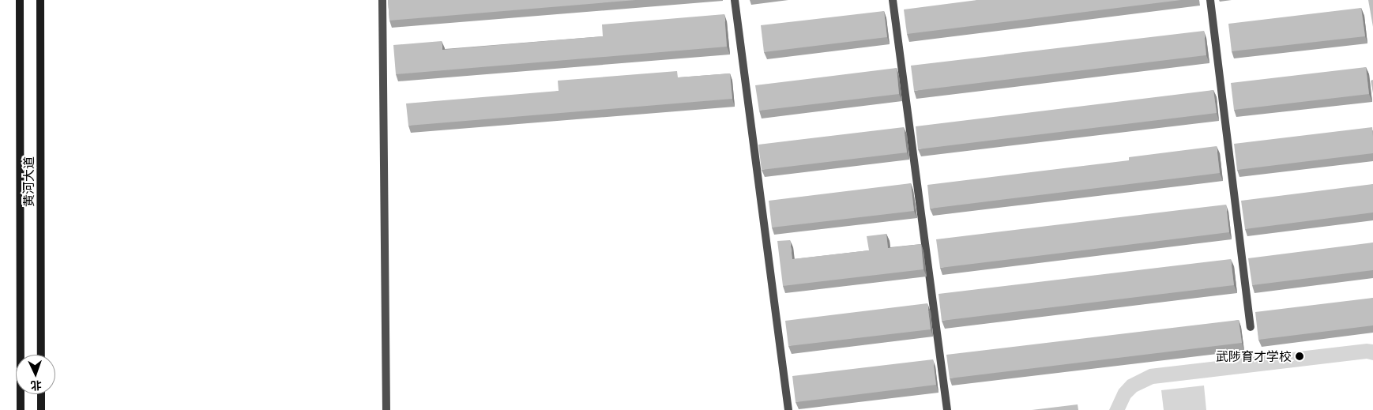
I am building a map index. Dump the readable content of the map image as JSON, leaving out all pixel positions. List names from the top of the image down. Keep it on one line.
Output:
{"streets":{"main road":["黄河大道"]},"places":["武陟育才学校"],"north":"bottom"}
